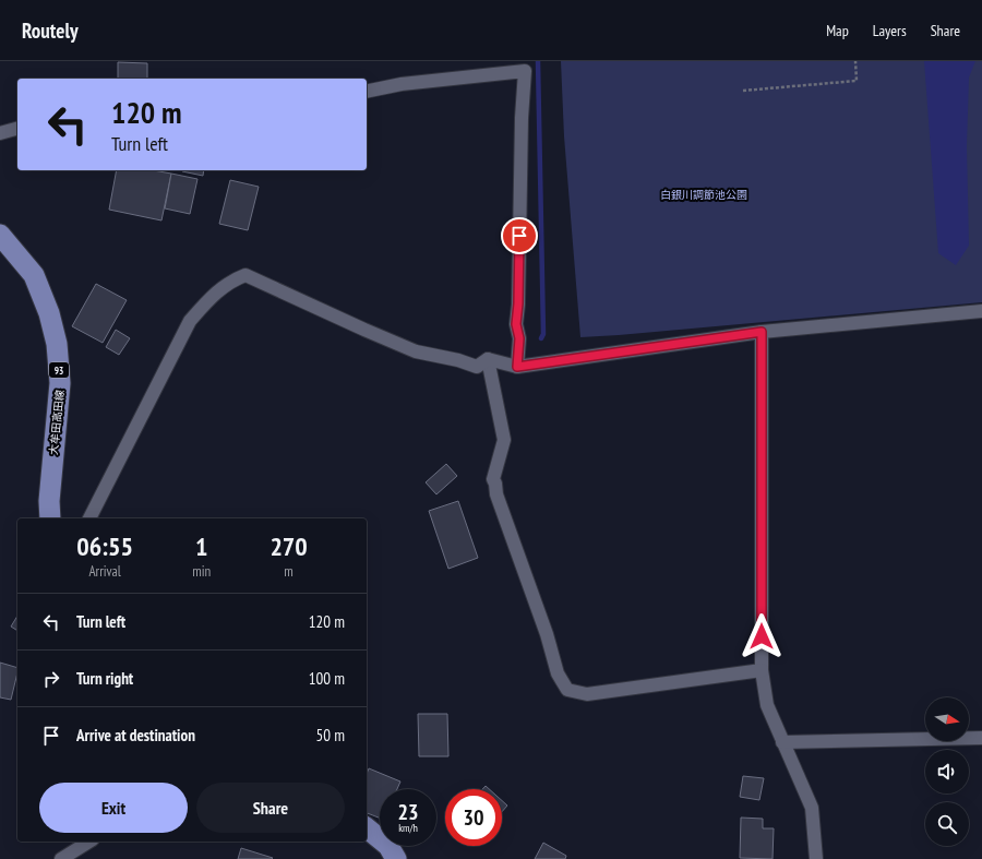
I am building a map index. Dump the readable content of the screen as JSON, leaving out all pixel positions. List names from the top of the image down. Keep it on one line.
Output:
{"streets":{"main road":["93","大牟田高田線"]},"parks":["白銀川調節池公園"],"north":"right","page":{"header":"Routely","nav":["Map","Layers","Share"],"turn":["120 m","Turn left"],"eta":["06:55","Arrival","1","min","270","m"],"list":[{"name":"Turn left","value":"120 m"},{"name":"Turn right","value":"100 m"},{"name":"Arrive at destination","value":"50 m"}],"buttons":["Exit","Share"],"speed":"23 km/h","limit":"30"}}
